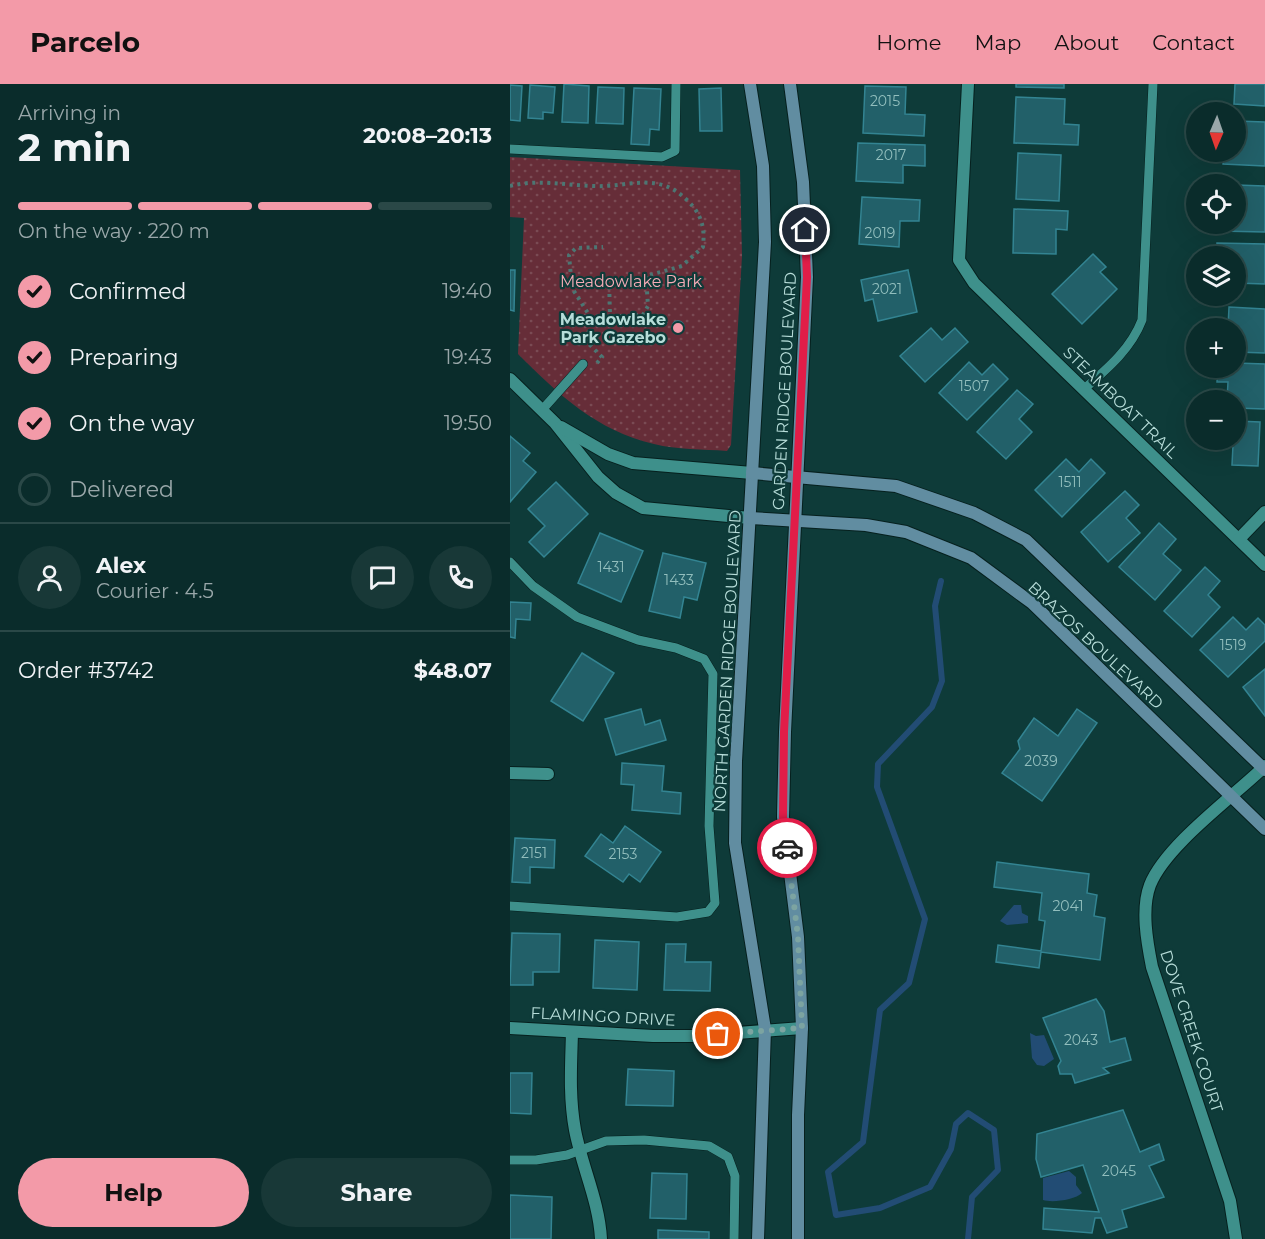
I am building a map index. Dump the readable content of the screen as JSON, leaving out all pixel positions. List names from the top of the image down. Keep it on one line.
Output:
{"streets":{"main road":["GARDEN RIDGE BOULEVARD","BRAZOS BOULEVARD","NORTH GARDEN RIDGE BOULEVARD"],"street":["STEAMBOAT TRAIL","FLAMINGO DRIVE","DOVE CREEK COURT"]},"crossings":[["GARDEN RIDGE BOULEVARD","BRAZOS BOULEVARD"],["BRAZOS BOULEVARD","NORTH GARDEN RIDGE BOULEVARD"],["BRAZOS BOULEVARD","DOVE CREEK COURT"],["NORTH GARDEN RIDGE BOULEVARD","FLAMINGO DRIVE"]],"parks":["Meadowlake Park"],"places":["Meadowlake Park Gazebo"],"house_numbers":["2015","2017","2019","2021","1507","1511","1431","1433","1519","2039","2151","2153","2041","2043","2045"],"north":"bottom","page":{"header":"Parcelo","nav":["Home","Map","About","Contact"],"heading":["2 min","Arriving in","20:08–20:13"],"panel":["Alex","Courier · 4.5","Order #3742","$48.07"],"map_buttons":["+","−"],"bar":"On the way · 220 m","list":[["Confirmed","19:40"],["Preparing","19:43"],["On the way","19:50"],"Delivered"],"buttons":["Help","Share"]}}
